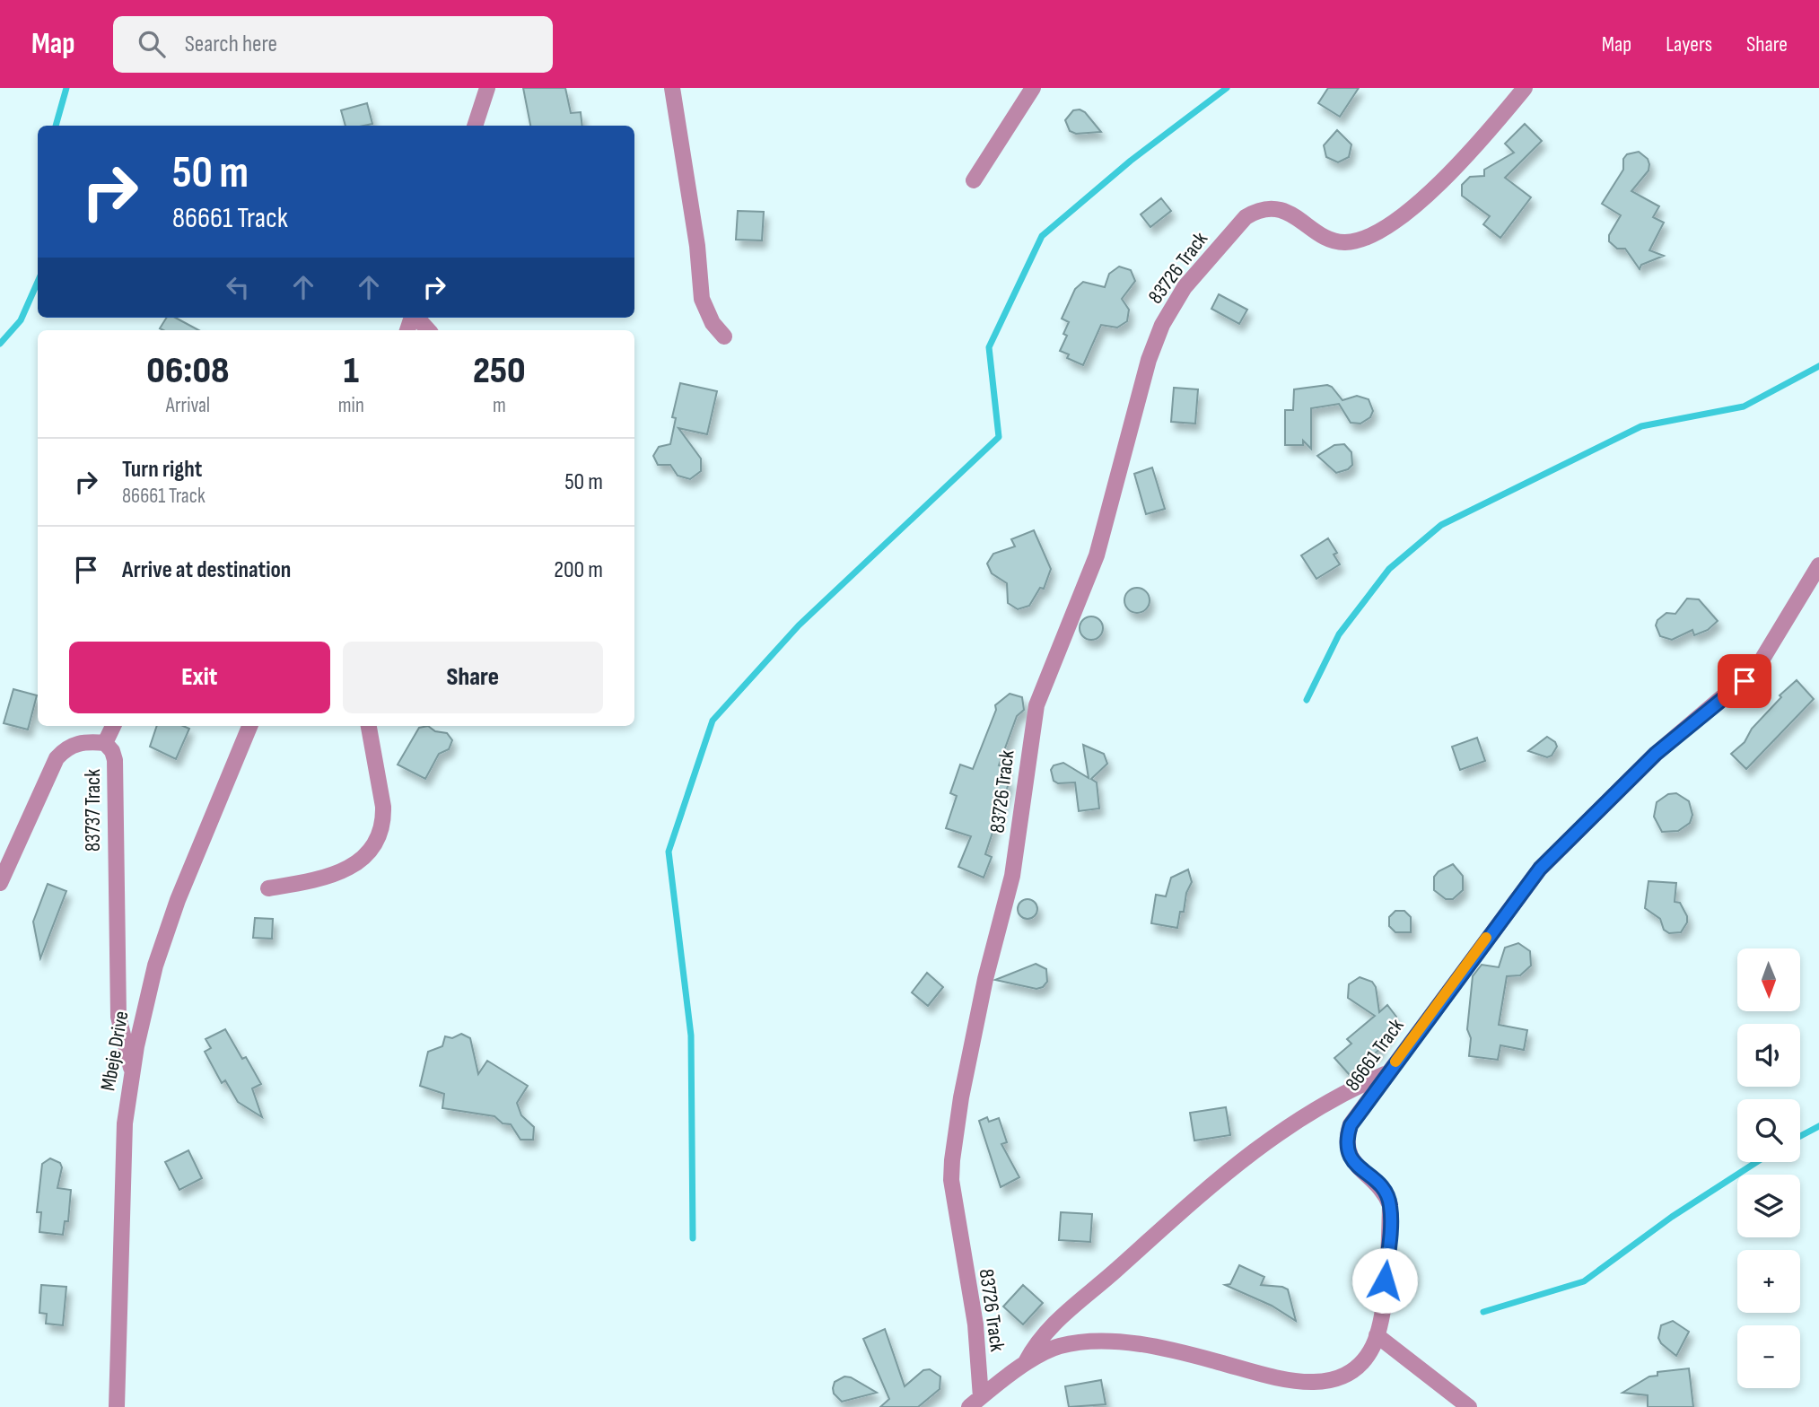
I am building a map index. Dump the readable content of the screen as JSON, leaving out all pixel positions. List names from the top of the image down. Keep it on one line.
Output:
{"streets":{"street":["83726 Track","83737 Track","Mbeje Drive","86661 Track"]},"crossings":[["83726 Track","86661 Track"],["83737 Track","Mbeje Drive"]],"north":"bottom","page":{"header":"Map","search":"Search here","nav":["Map","Layers","Share"],"turn":["50 m","86661 Track"],"eta":["06:08","Arrival","1","min","250","m"],"list":[{"name":"Turn right","note":"86661 Track","value":"50 m"},{"name":"Arrive at destination","value":"200 m"}],"buttons":["Exit","Share"],"map_buttons":["+","−"]}}
